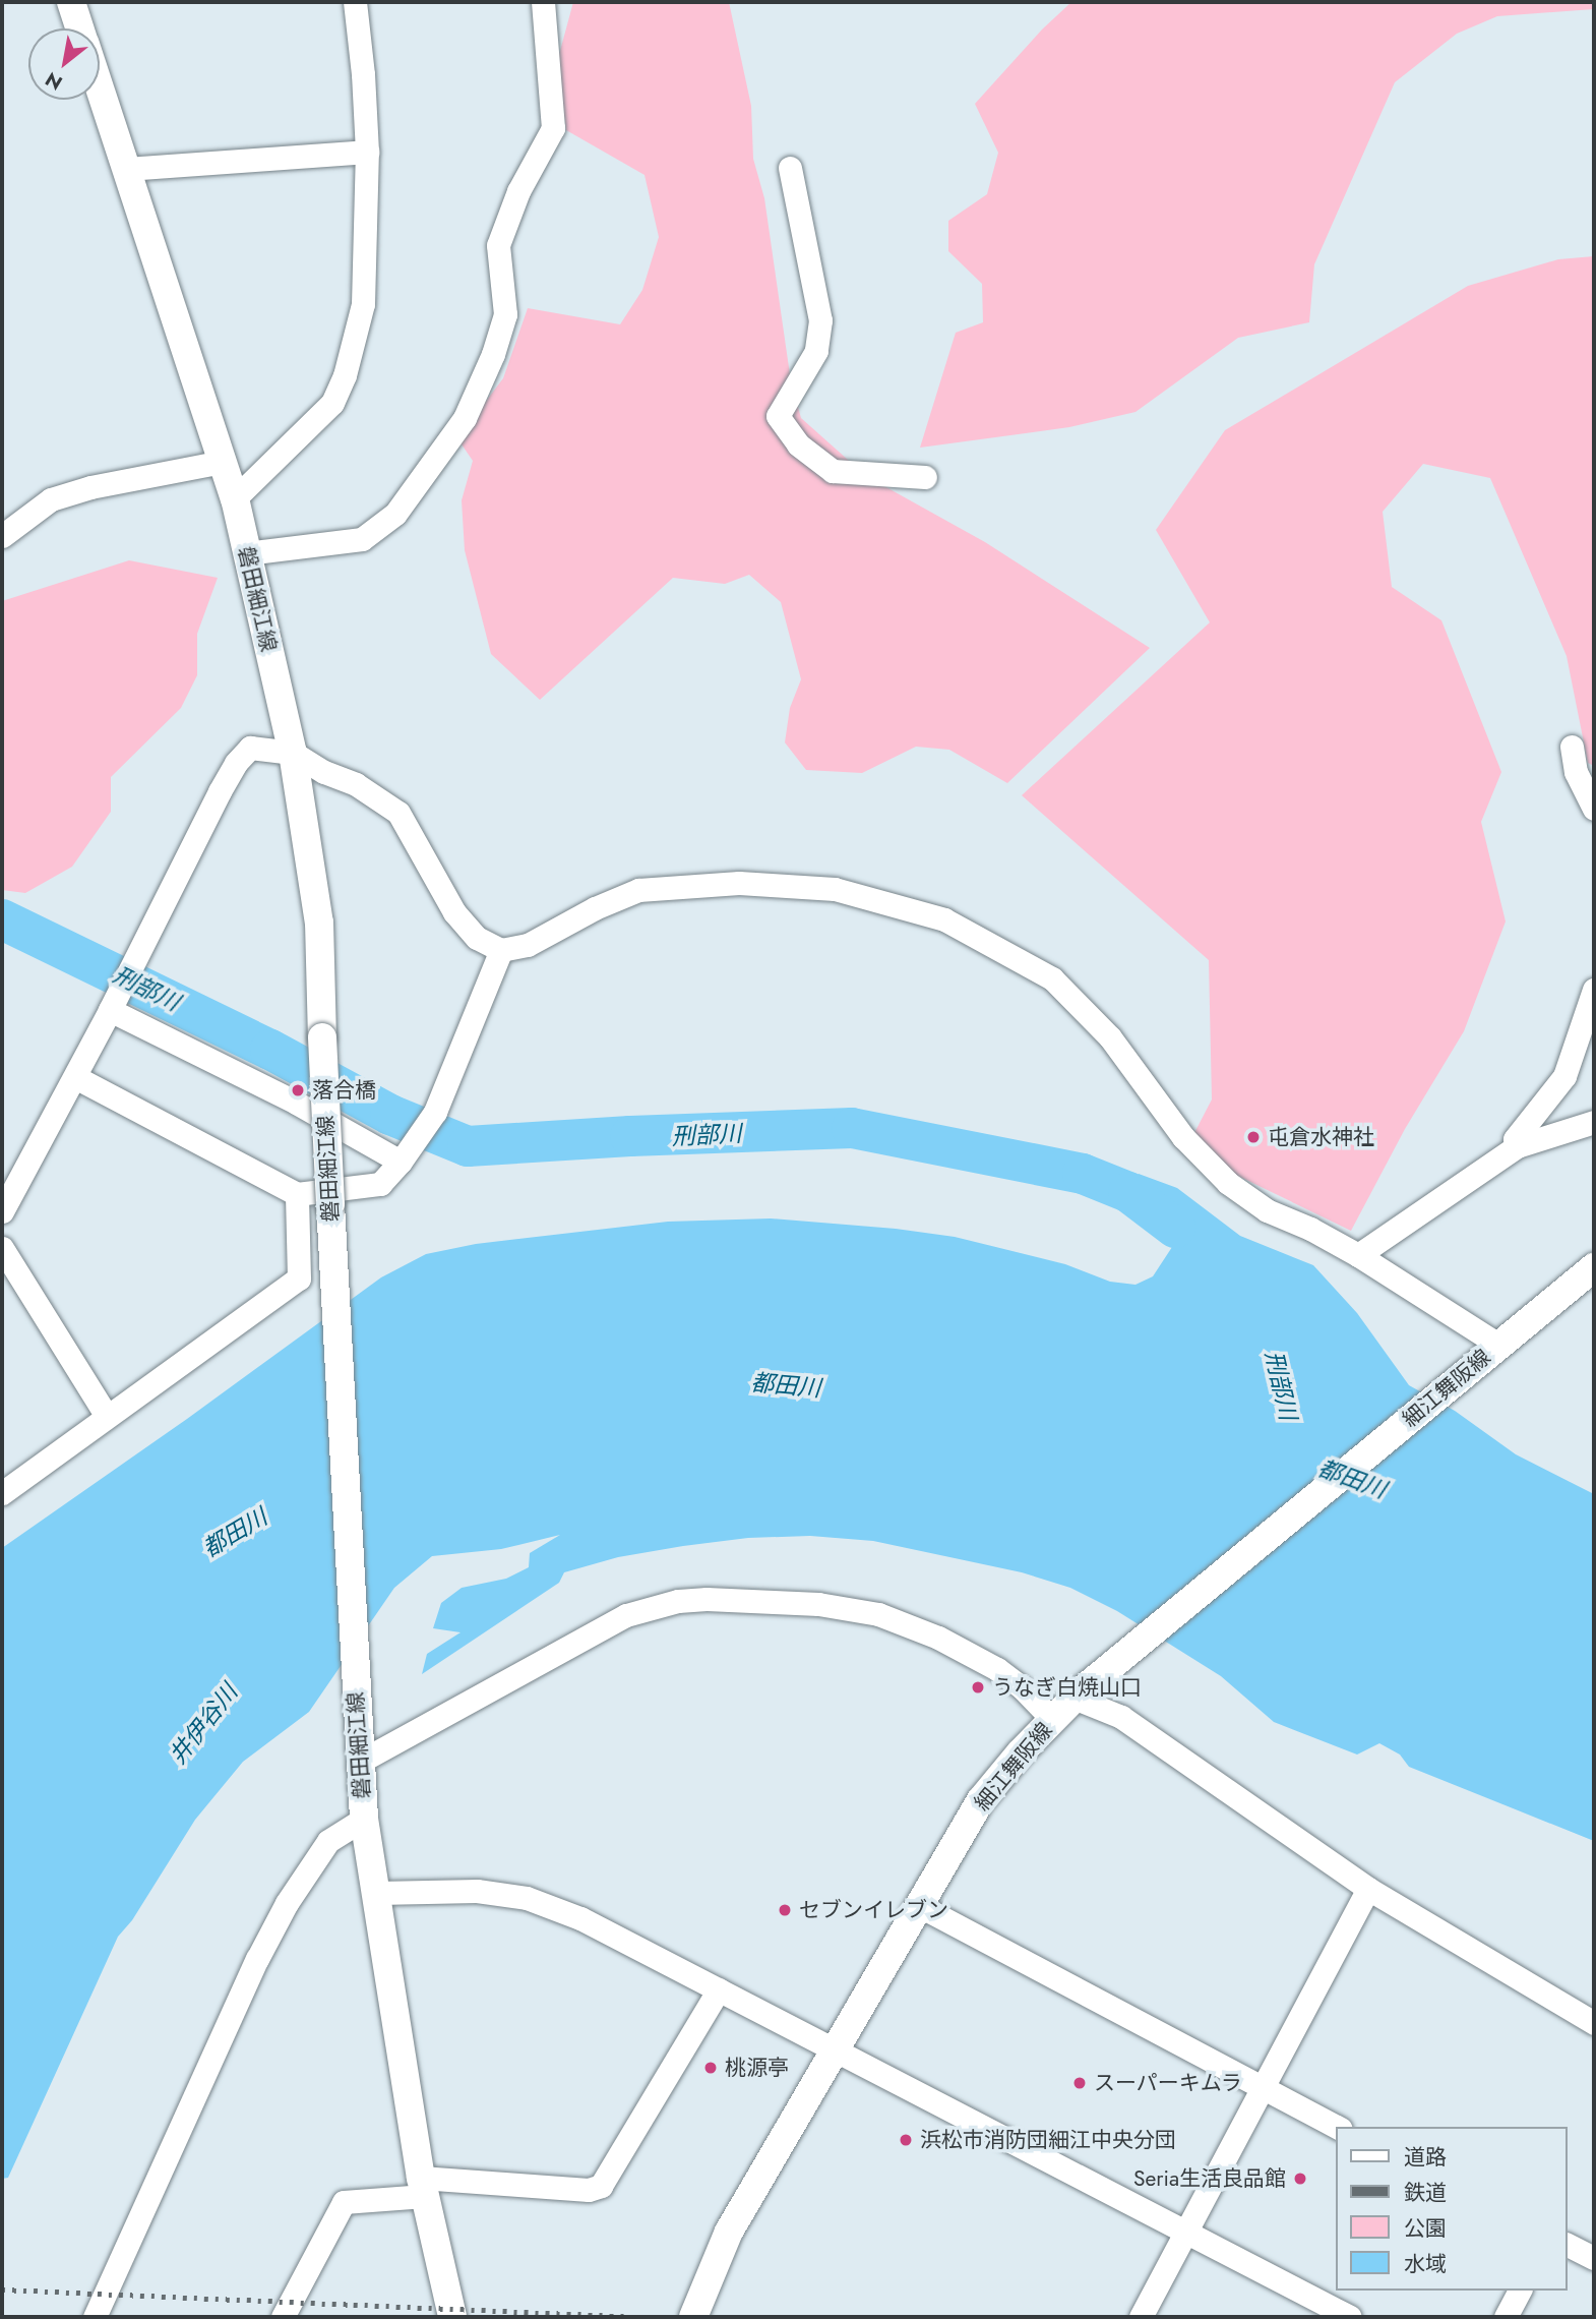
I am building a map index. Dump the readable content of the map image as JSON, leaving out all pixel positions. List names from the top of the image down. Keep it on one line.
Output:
{"streets":{"main road":["磐田細江線","細江舞阪線"]},"water":["刑部川","都田川","井伊谷川"],"places":["落合橋","屯倉水神社","うなぎ白焼山口","セブンイレブン","桃源亭","スーパーキムラ","浜松市消防団細江中央分団","Seria生活良品館"],"legend":["道路","鉄道","公園","水域"],"north":"bottom left"}
